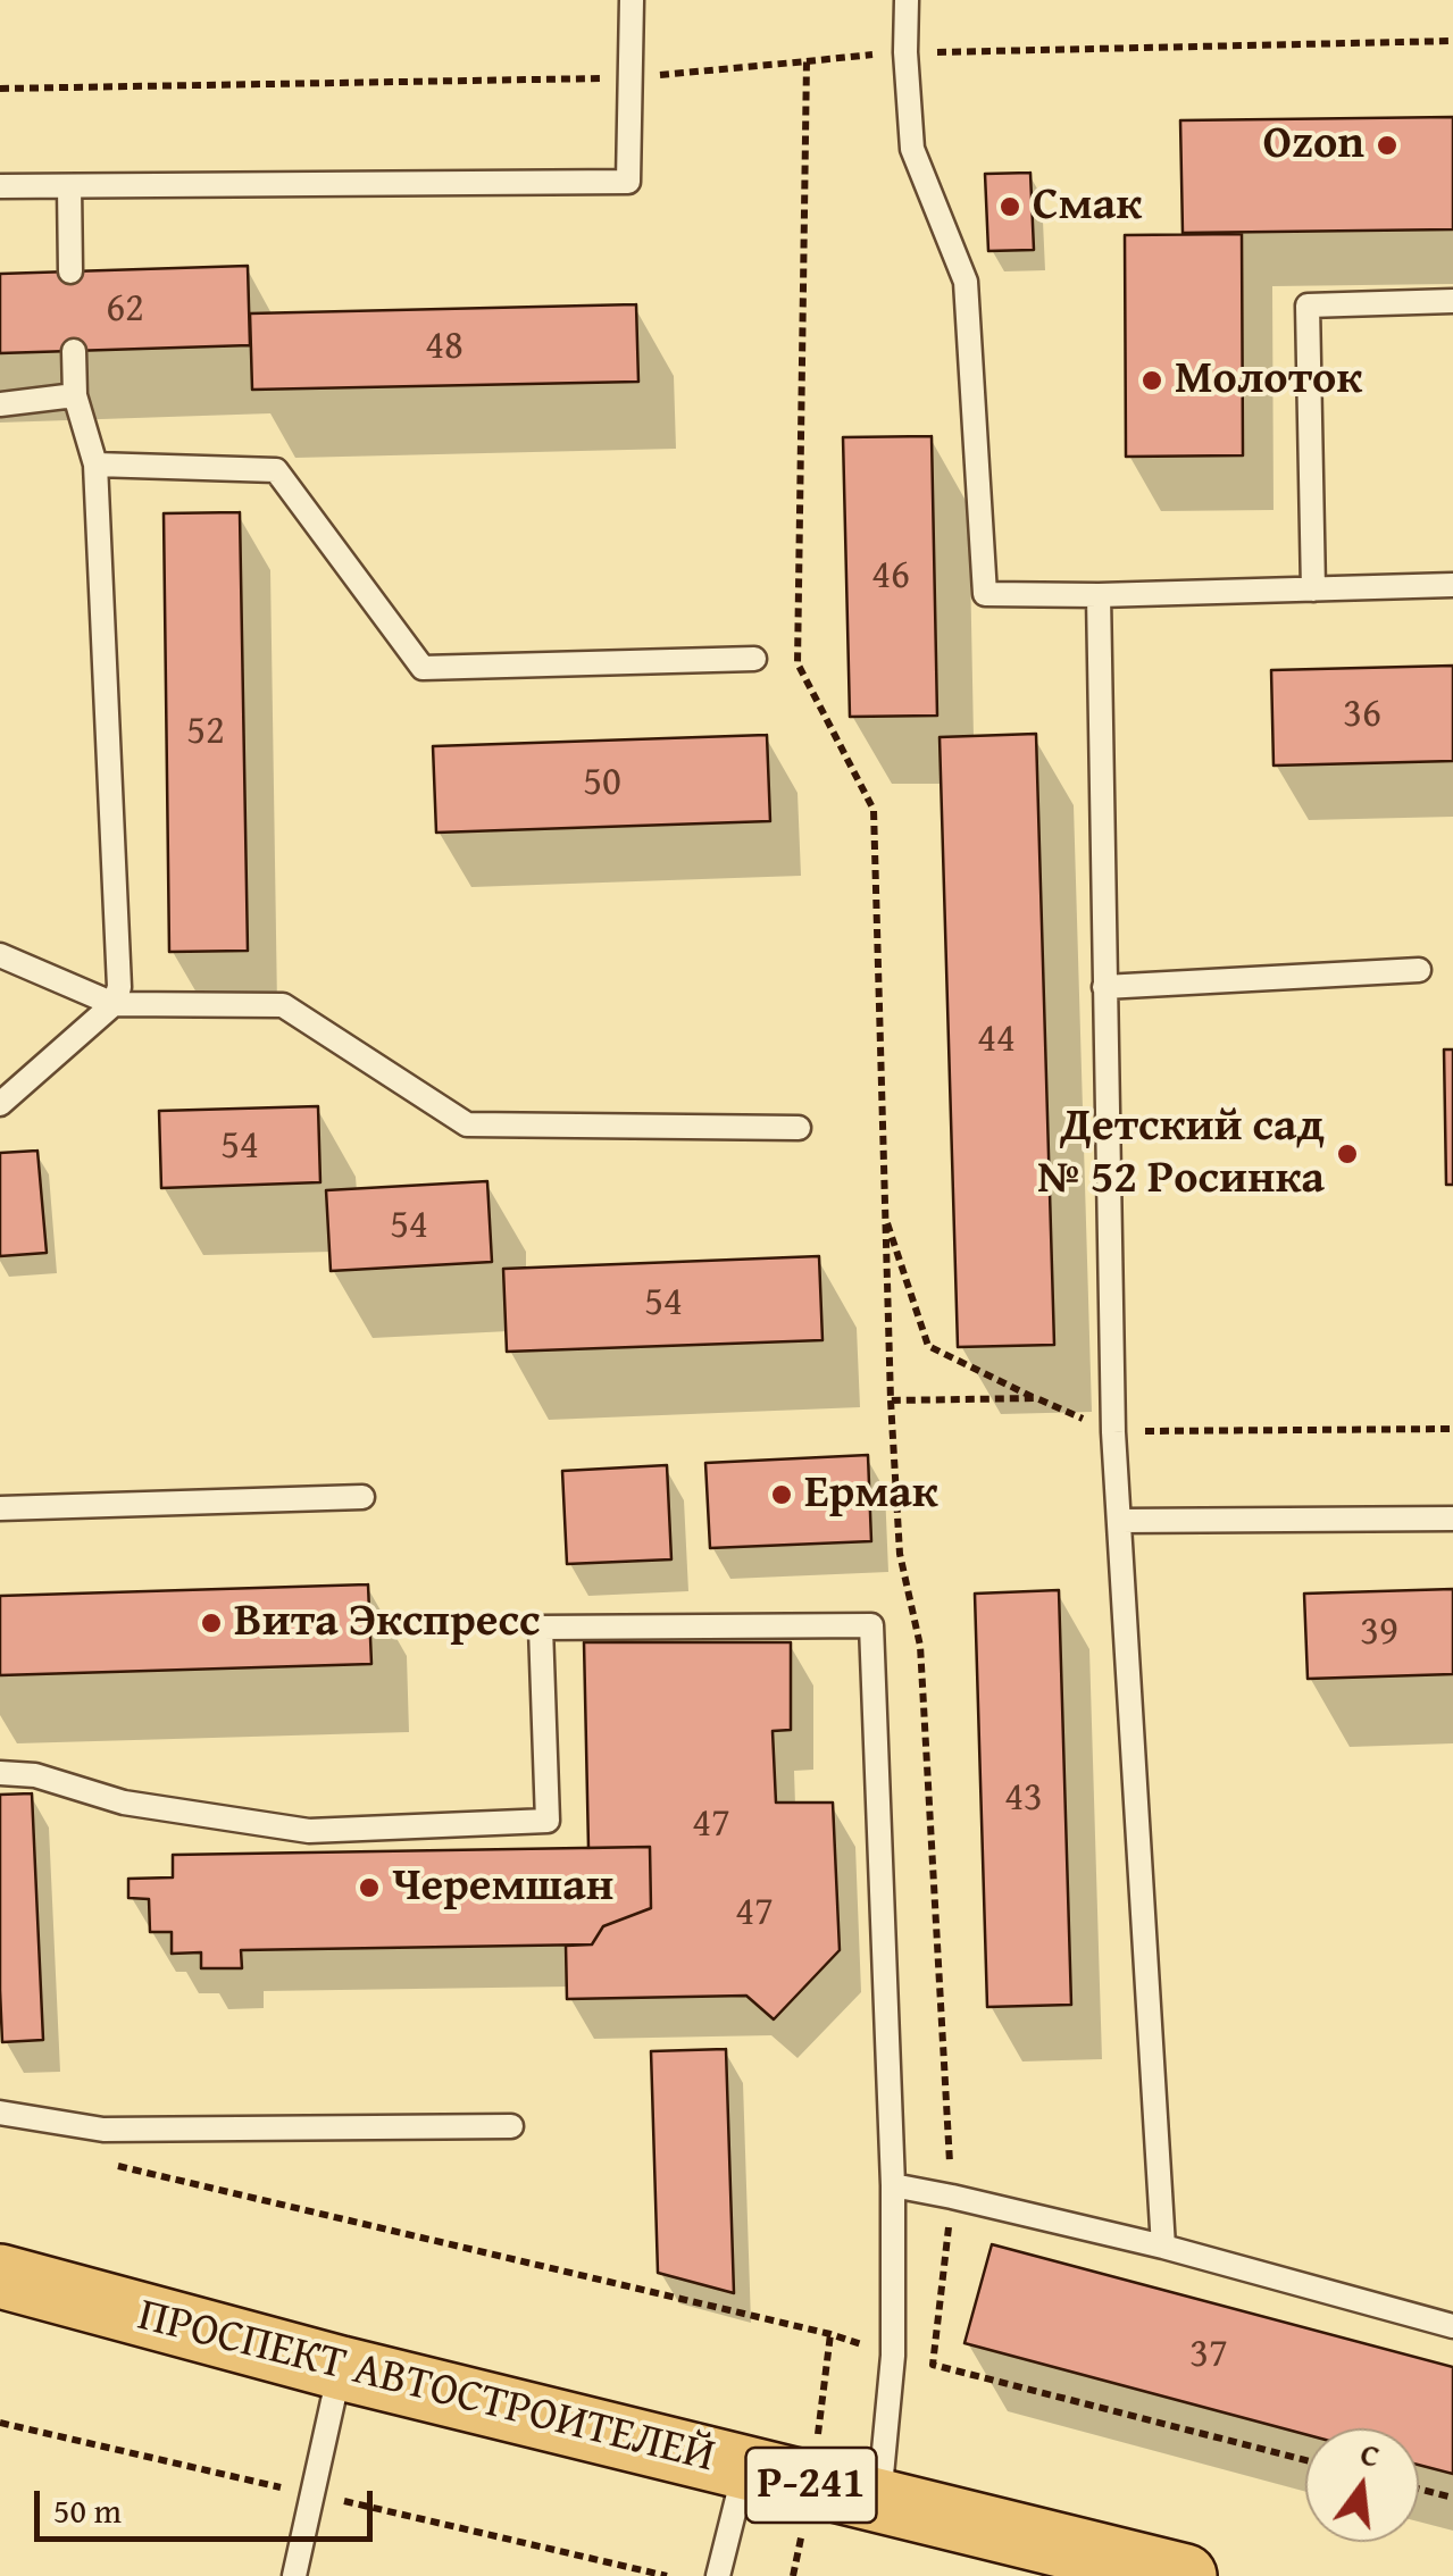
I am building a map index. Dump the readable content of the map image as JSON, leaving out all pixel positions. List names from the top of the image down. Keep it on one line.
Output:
{"streets":{"highway":["ПРОСПЕКТ АВТОСТРОИТЕЛЕЙ","Р-241"]},"places":["Ozon","Смак","Молоток","Детский сад № 52 Росинка","Ермак","Вита Экспресс","Черемшан"],"house_numbers":["62","48","46","36","52","50","44","54","54","54","39","43","47","47","37"],"scale_bar":"50 m","north":"top"}
